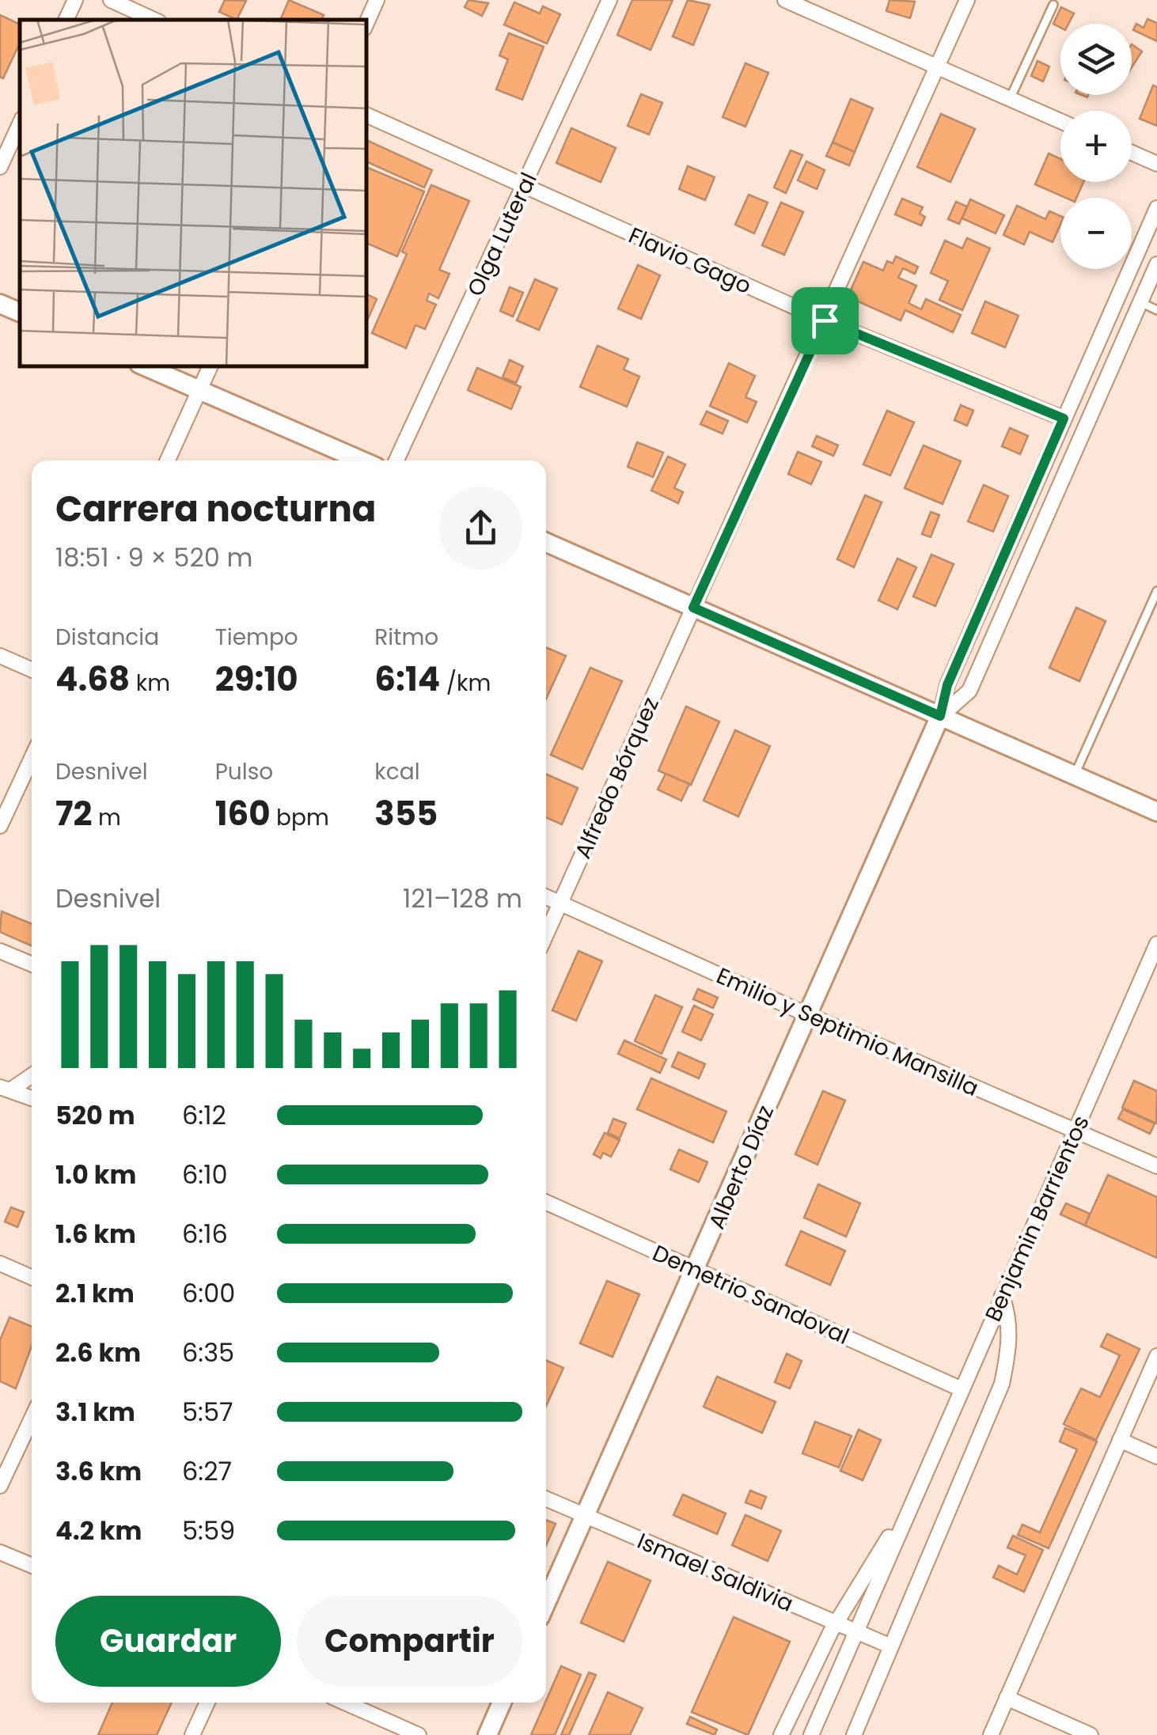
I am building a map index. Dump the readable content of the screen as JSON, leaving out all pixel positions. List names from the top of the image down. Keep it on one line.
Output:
{"streets":{"street":["Olga Luteral","Flavio Gago","Alfredo Bórquez","Emilio y Septimio Mansilla","Alberto Díaz","Benjamin Barrientos","Demetrio Sandoval","Ismael Saldivia"]},"crossings":[["Olga Luteral","Flavio Gago"],["Flavio Gago","Alfredo Bórquez"],["Alfredo Bórquez","Emilio y Septimio Mansilla"],["Emilio y Septimio Mansilla","Alberto Díaz"],["Emilio y Septimio Mansilla","Benjamin Barrientos"],["Alberto Díaz","Demetrio Sandoval"],["Alberto Díaz","Ismael Saldivia"],["Benjamin Barrientos","Demetrio Sandoval"],["Benjamin Barrientos","Ismael Saldivia"]],"page":{"map_buttons":["+","−"],"heading":["Carrera nocturna","18:51 · 9 × 520 m"],"stats":[["Distancia","4.68 km"],["Tiempo","29:10"],["Ritmo","6:14 /km"],["Desnivel","72 m"],["Pulso","160 bpm"],["kcal","355"]],"chart":["Desnivel","121–128 m"],"list":[{"name":"520 m","note":"6:12"},{"name":"1.0 km","note":"6:10"},{"name":"1.6 km","note":"6:16"},{"name":"2.1 km","note":"6:00"},{"name":"2.6 km","note":"6:35"},{"name":"3.1 km","note":"5:57"},{"name":"3.6 km","note":"6:27"},{"name":"4.2 km","note":"5:59"}],"buttons":["Guardar","Compartir"]}}
